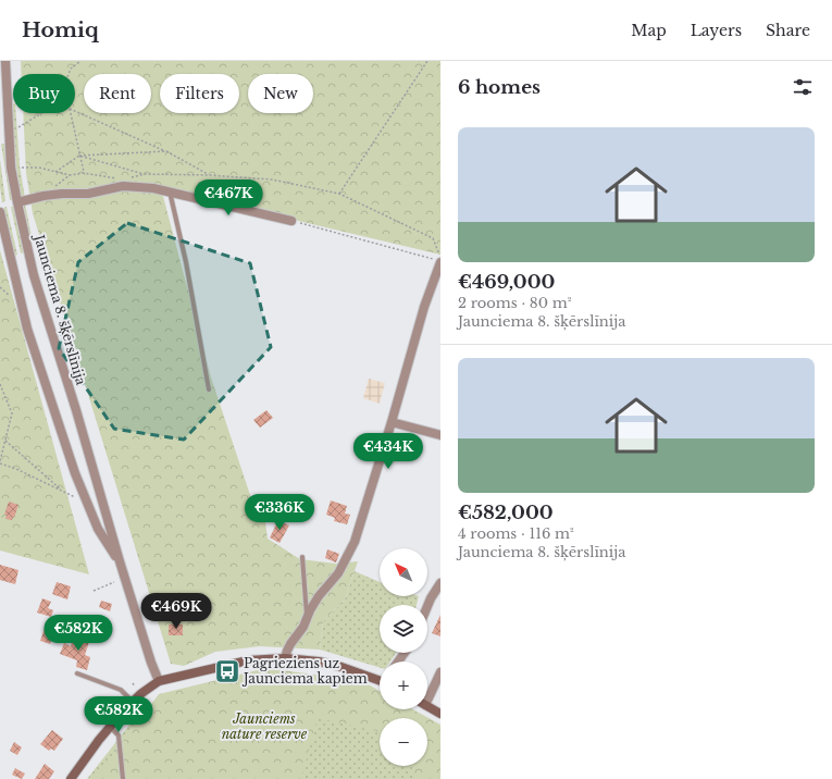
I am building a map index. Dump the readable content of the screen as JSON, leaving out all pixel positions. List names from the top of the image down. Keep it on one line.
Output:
{"streets":{"street":["Jaunciema 8. šķērslīnija"]},"parks":["Jaunciems nature reserve"],"places":{"bus stop":["Pagrieziens uz Jaunciema kapiem"]},"north":"top left","page":{"header":"Homiq","nav":["Map","Layers","Share"],"heading":"6 homes","chip":["Buy","Rent","Filters","New"],"list":[{"name":"€469,000","note":"2 rooms · 80 m² · Jaunciema 8. šķērslīnija"},{"name":"€582,000","note":"4 rooms · 116 m² · Jaunciema 8. šķērslīnija"}],"price":["€467K","€434K","€336K","€469K","€582K","€582K"],"map_buttons":["+","−"]}}
